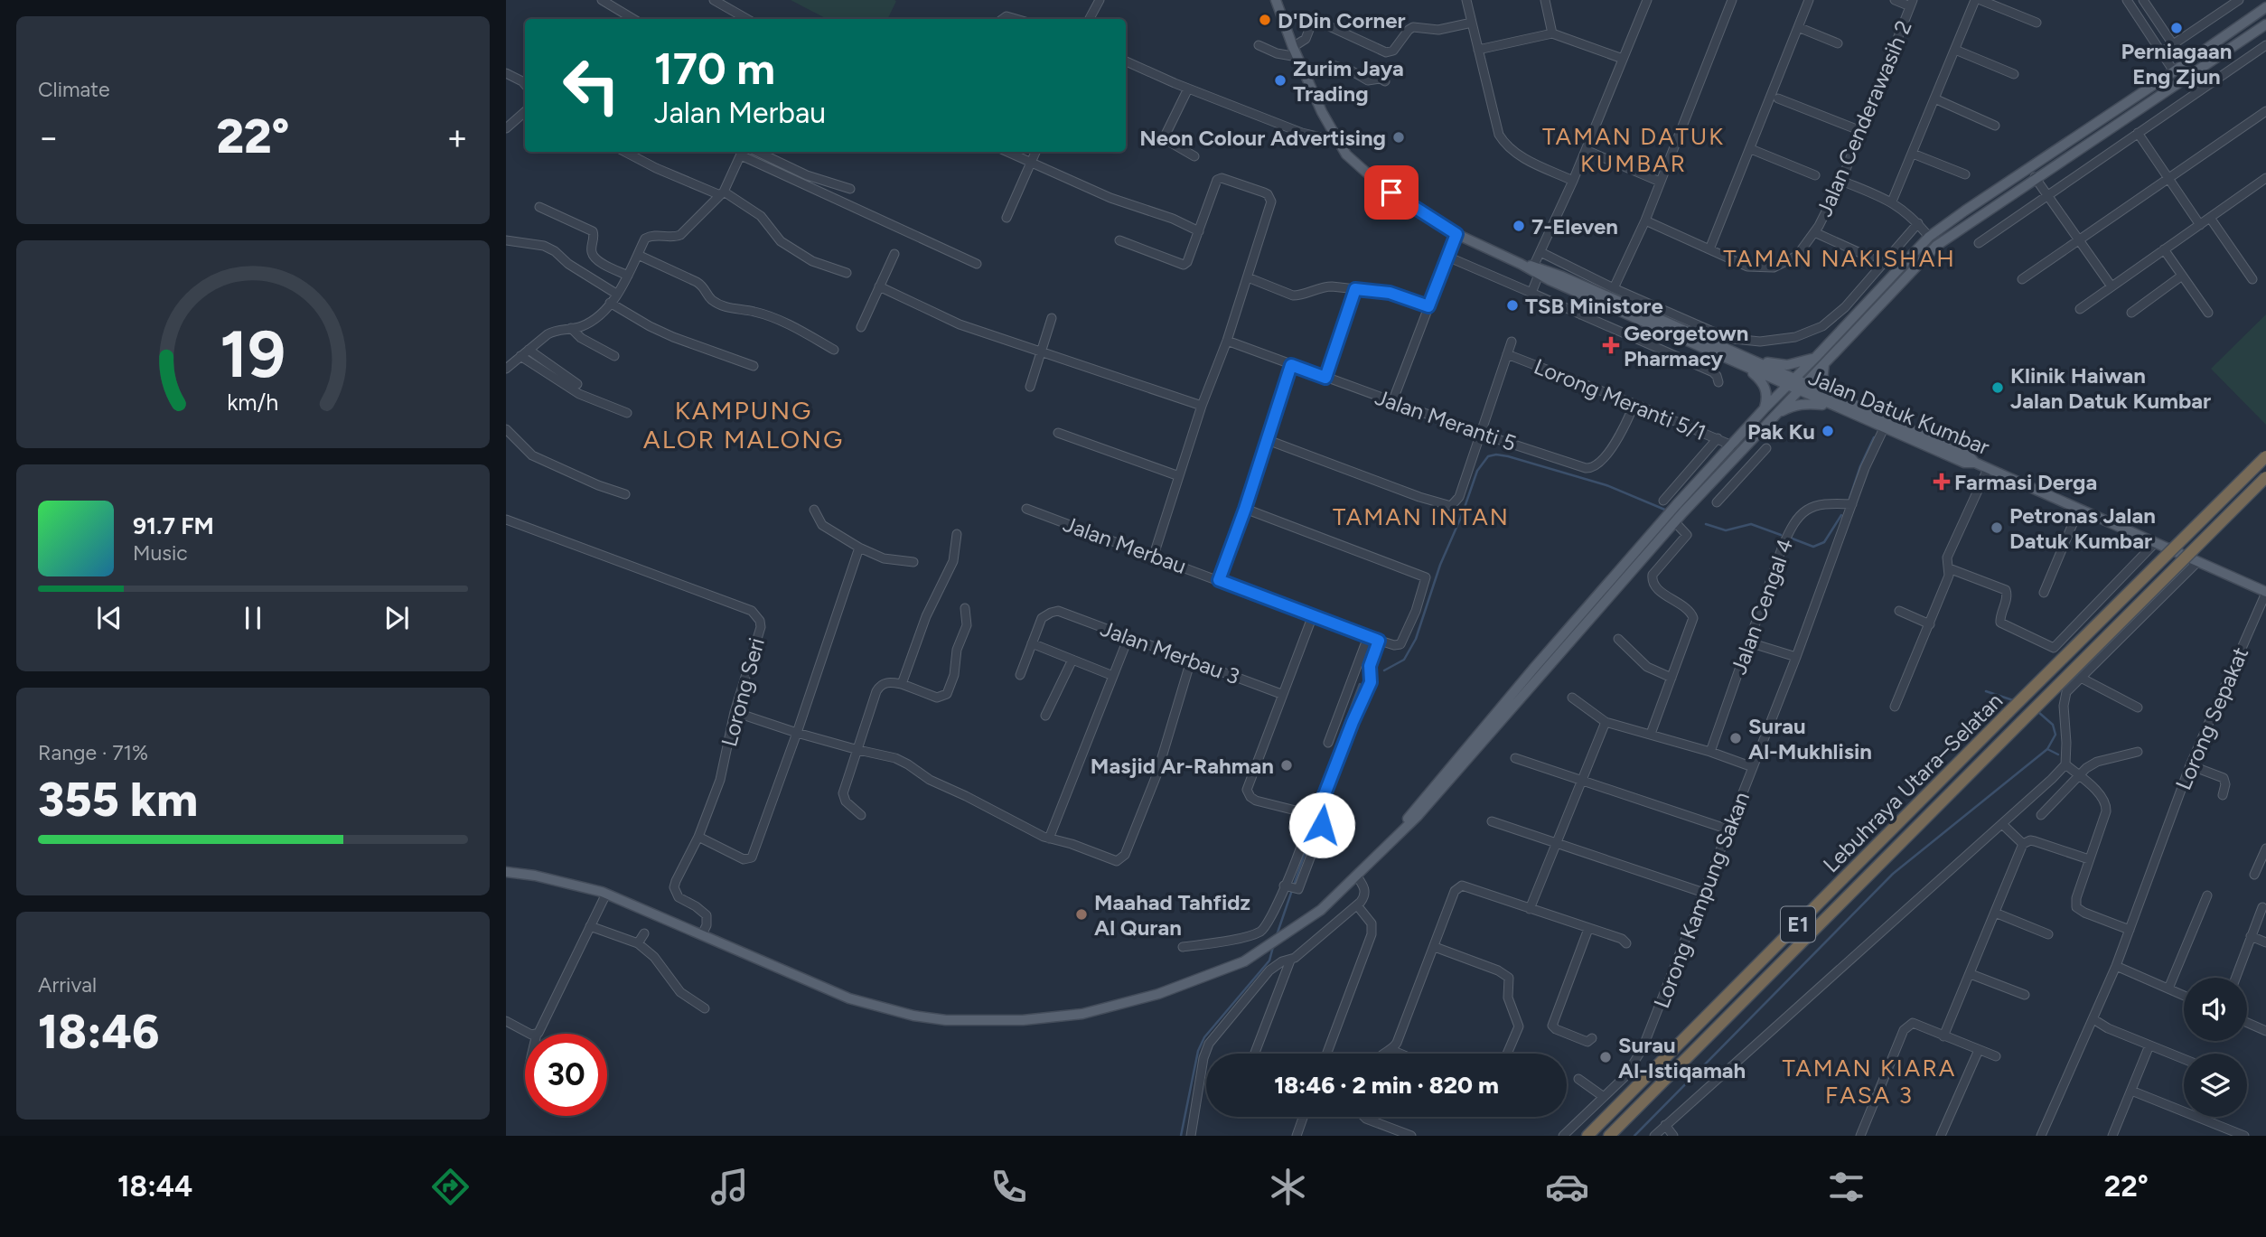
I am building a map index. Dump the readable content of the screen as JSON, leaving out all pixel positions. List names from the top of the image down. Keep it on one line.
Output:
{"streets":{"highway":["Lebuhraya Utara–Selatan","E1"],"main road":["Jalan Datuk Kumbar"],"street":["Jalan Cenderawasih 2","Lorong Meranti 5/1","Jalan Meranti 5","Jalan Merbau","Jalan Cengal 4","Jalan Merbau 3","Lorong Seri","Lorong Sepakat","Lorong Kampung Sakan"]},"crossings":[["Lorong Meranti 5/1","Jalan Meranti 5"],["Jalan Datuk Kumbar","Lorong Sepakat"],["Jalan Datuk Kumbar","Lorong Kampung Sakan"],["Jalan Cengal 4","Lorong Kampung Sakan"]],"districts":["TAMAN DATUK KUMBAR","TAMAN NAKISHAH","KAMPUNG ALOR MALONG","TAMAN INTAN","TAMAN KIARA FASA 3"],"places":{"other":["D'Din Corner","Perniagaan Eng Zjun","Zurim Jaya Trading","Neon Colour Advertising","7-Eleven","TSB Ministore","Klinik Haiwan Jalan Datuk Kumbar","Pak Ku","Petronas Jalan Datuk Kumbar","Surau Al-Mukhlisin","Masjid Ar-Rahman","Maahad Tahfidz Al Quran","Surau Al-Istiqamah"],"health":["Georgetown Pharmacy","Farmasi Derga"]},"page":{"tile":["Climate",["Range · 71%","355 km"],["Arrival","18:46"]],"turn":["170 m","Jalan Merbau"],"heat":["−","22°","+"],"song":["91.7 FM","Music"],"limit":"30","trip":"18:46 · 2 min · 820 m","tabs":["18:44","22°"],"gauge":["19","km/h"]}}
